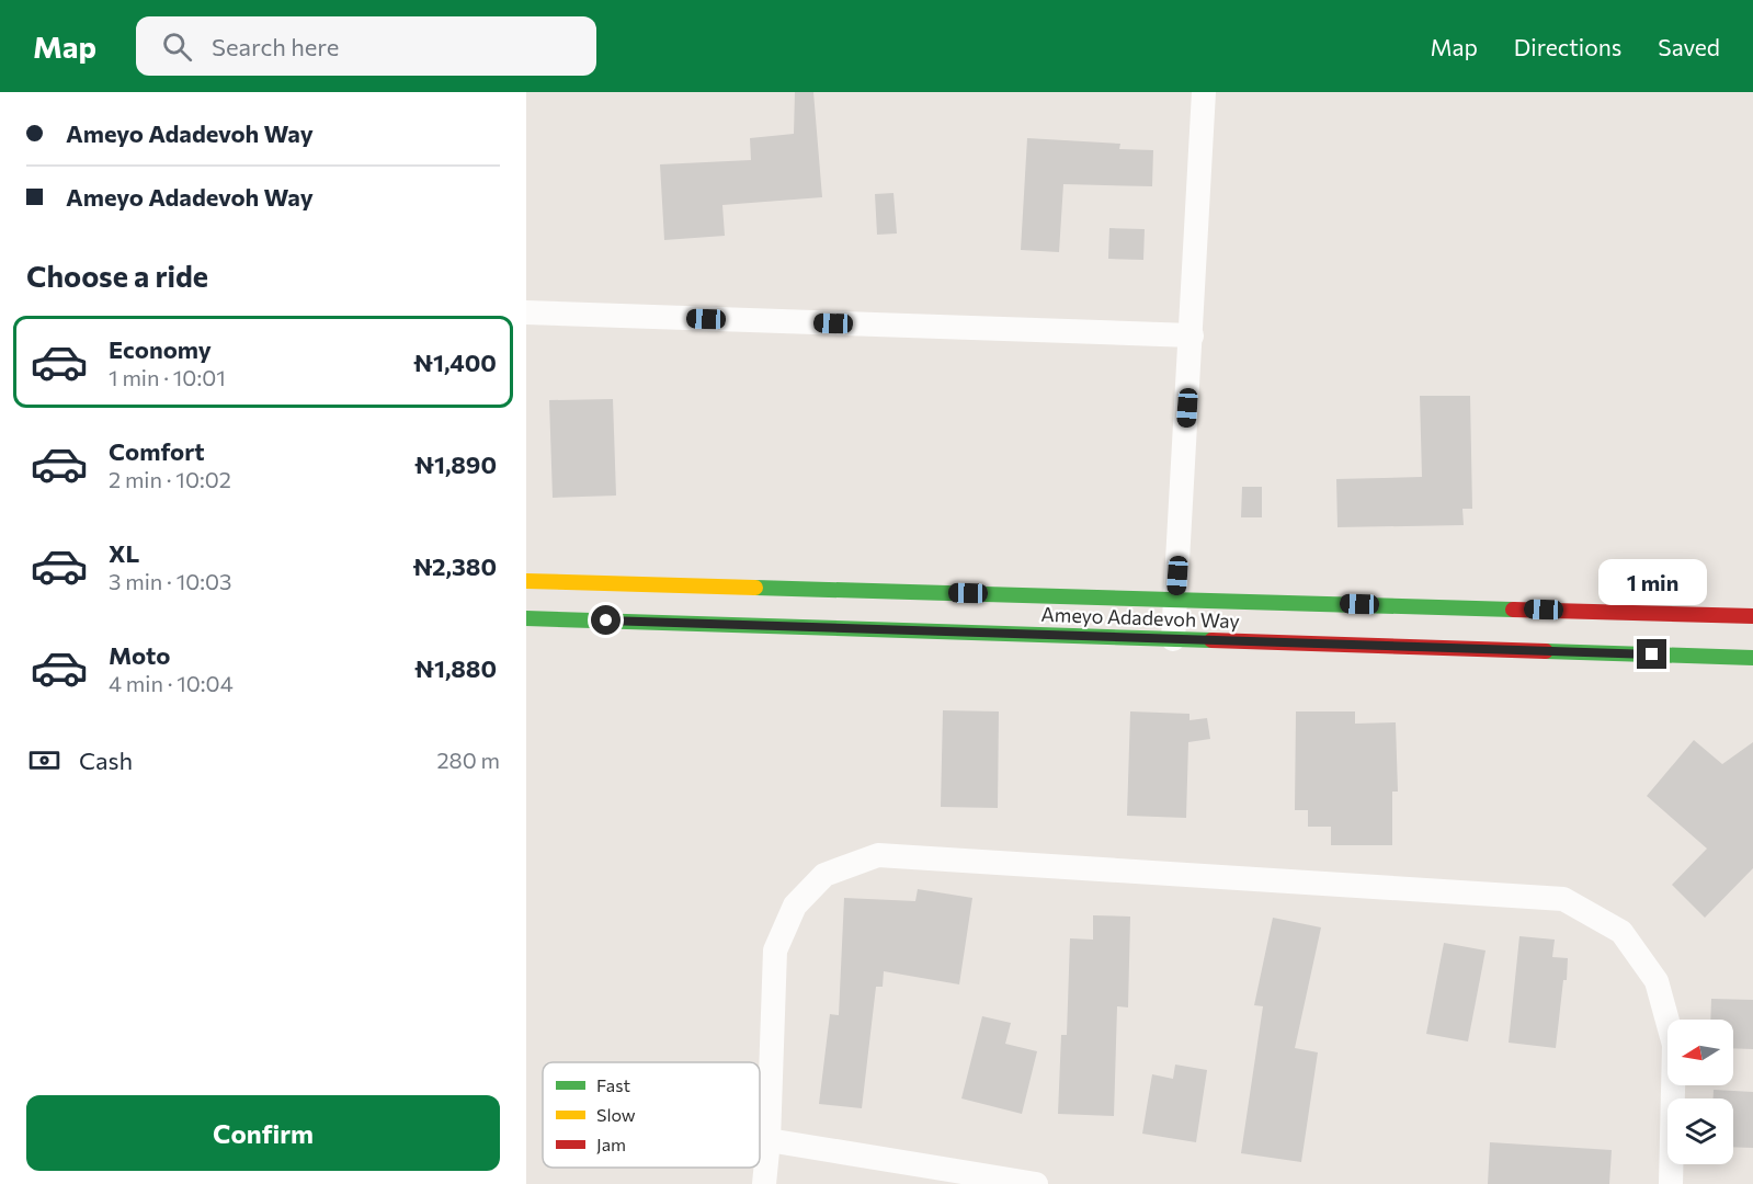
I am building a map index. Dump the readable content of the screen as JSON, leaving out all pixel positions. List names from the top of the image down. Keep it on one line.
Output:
{"streets":{"street":["Ameyo Adadevoh Way"]},"legend":["Fast","Slow","Jam"],"north":"left","page":{"header":"Map","search":"Search here","nav":["Map","Directions","Saved"],"banner":["Ameyo Adadevoh Way","Ameyo Adadevoh Way"],"heading":"Choose a ride","list":[{"name":"Economy","note":"1 min · 10:01","value":"₦1,400"},{"name":"Comfort","note":"2 min · 10:02","value":"₦1,890"},{"name":"XL","note":"3 min · 10:03","value":"₦2,380"},{"name":"Moto","note":"4 min · 10:04","value":"₦1,880"}],"bubble":"1 min","pay":["Cash","280 m"],"buttons":"Confirm"}}
